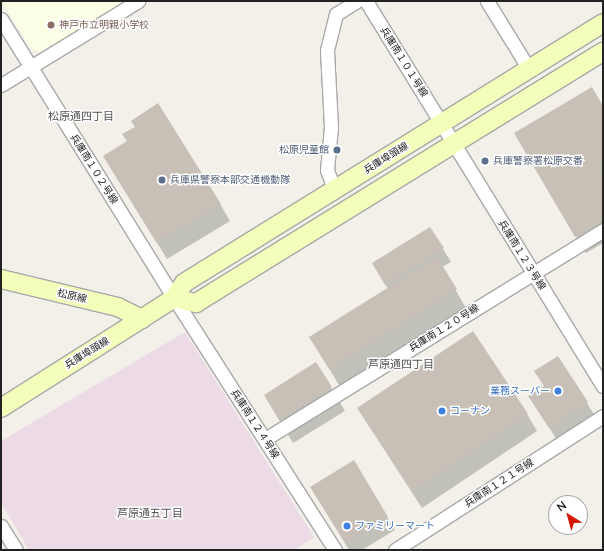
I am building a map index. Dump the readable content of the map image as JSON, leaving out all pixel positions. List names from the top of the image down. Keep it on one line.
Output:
{"streets":{"main road":["兵庫埠頭線","松原線"],"street":["兵庫南１０１号線","兵庫南１０２号線","兵庫南１２３号線","兵庫南１２０号線","兵庫南１２４号線","兵庫南１２１号線"]},"crossings":[["兵庫南１０１号線","兵庫埠頭線"],["兵庫南１０１号線","兵庫南１２３号線"],["兵庫埠頭線","兵庫南１０２号線"],["兵庫埠頭線","兵庫南１２３号線"],["兵庫埠頭線","松原線"],["兵庫埠頭線","兵庫南１２４号線"],["兵庫南１０２号線","兵庫南１２４号線"],["兵庫南１２３号線","兵庫南１２０号線"],["兵庫南１２０号線","兵庫南１２４号線"]],"districts":["松原通四丁目","芦原通四丁目","芦原通五丁目"],"places":["神戸市立明親小学校","松原児童館","兵庫警察署松原交番","兵庫県警察本部交通機動隊","業務スーパー","コーナン","ファミリーマート"],"north":"top left"}
